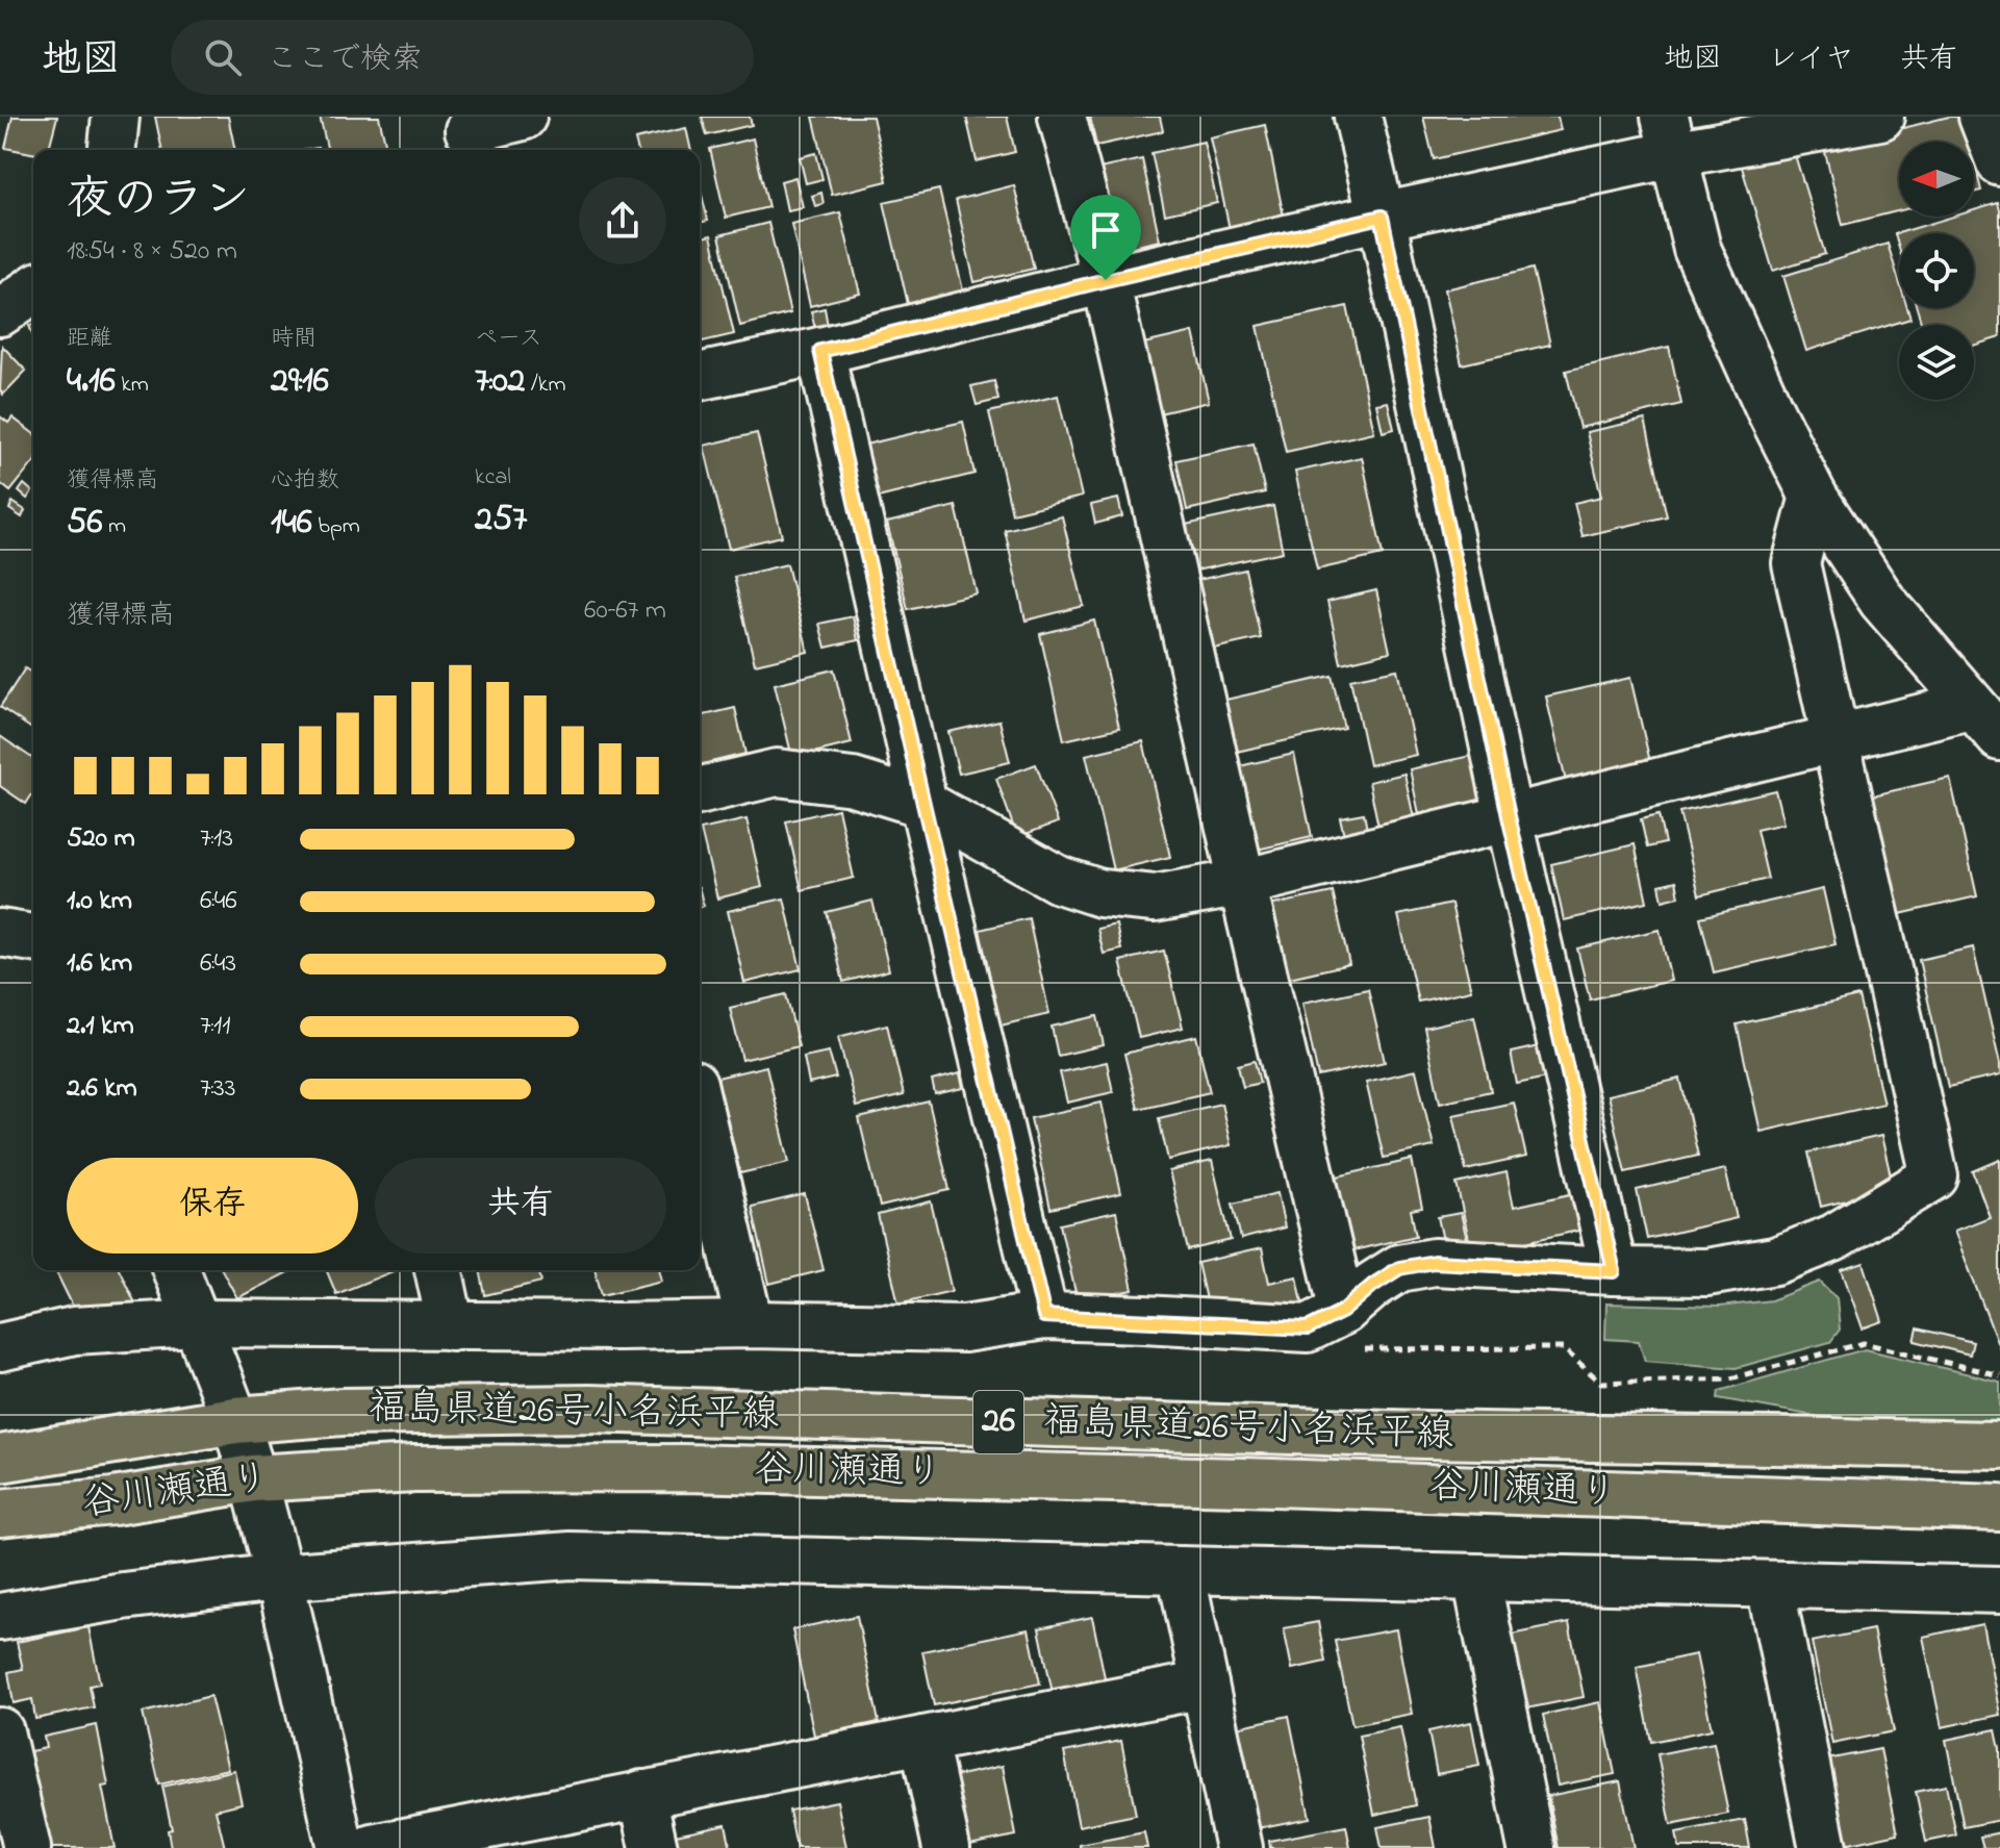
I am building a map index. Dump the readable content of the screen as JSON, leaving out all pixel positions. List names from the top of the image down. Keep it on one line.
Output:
{"streets":{"main road":["福島県道26号小名浜平線","26","谷川瀬通り"]},"north":"left","page":{"header":"地図","search":"ここで検索","nav":["地図","レイヤ","共有"],"heading":["夜のラン","18:54 · 8 × 520 m"],"stats":[["距離","4.16 km"],["時間","29:16"],["ペース","7:02 /km"],["獲得標高","56 m"],["心拍数","146 bpm"],["kcal","257"]],"chart":["獲得標高","60–67 m"],"list":[{"name":"520 m","note":"7:13"},{"name":"1.0 km","note":"6:46"},{"name":"1.6 km","note":"6:43"},{"name":"2.1 km","note":"7:11"},{"name":"2.6 km","note":"7:33"}],"buttons":["保存","共有"]}}
